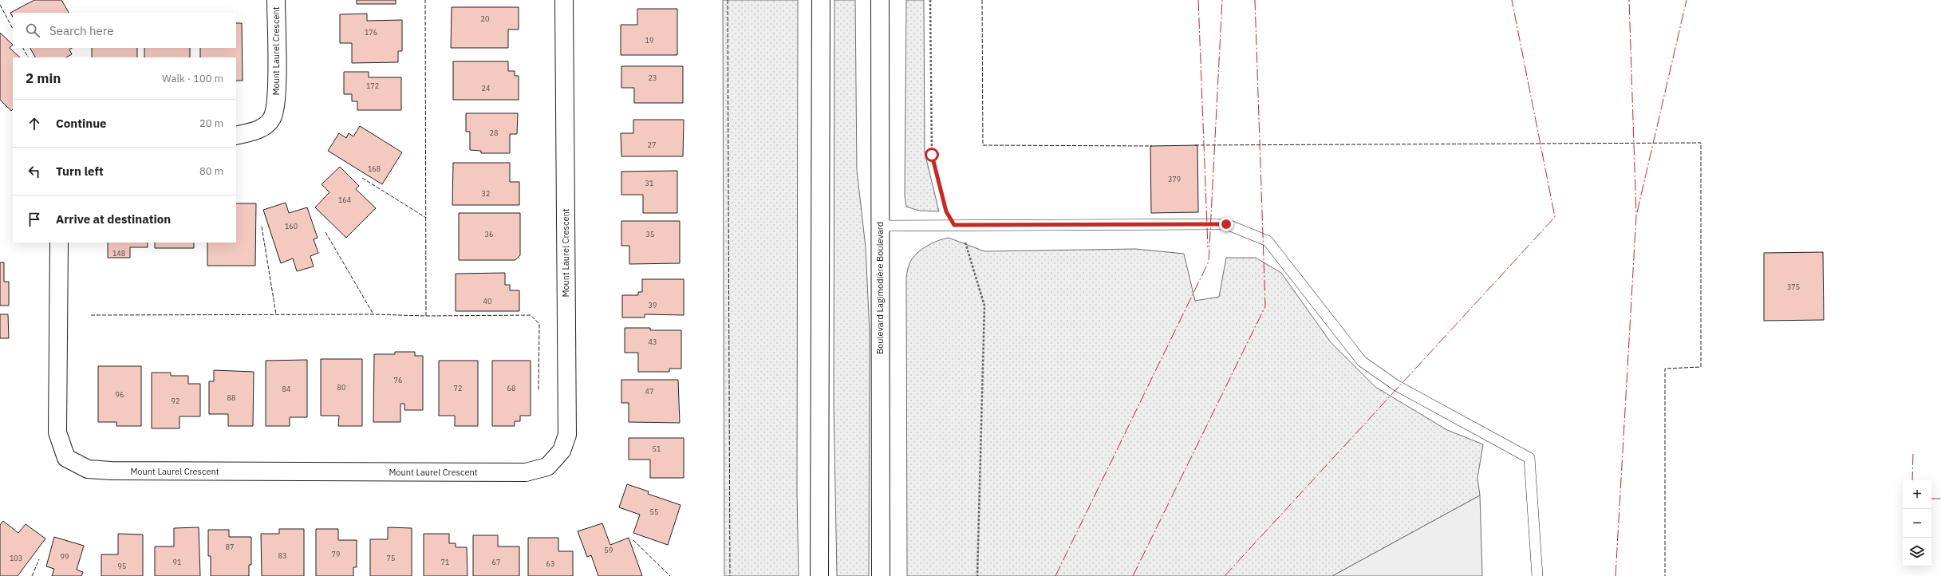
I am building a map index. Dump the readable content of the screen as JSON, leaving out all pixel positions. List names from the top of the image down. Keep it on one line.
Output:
{"streets":{"street":["Mount Laurel Crescent","Boulevard Lagimodière Boulevard"]},"house_numbers":["20","176","19","23","172","24","28","27","168","379","31","32","164","160","36","35","148","375","40","39","43","76","80","72","68","84","47","96","88","92","51","55","87","59","79","83","99","103","75","91","71","67","63","95"],"page":{"search":"Search here","heading":["2 min","Walk · 100 m"],"list":[["Continue","20 m"],["Turn left","80 m"],"Arrive at destination"],"map_buttons":["+","−"]}}
